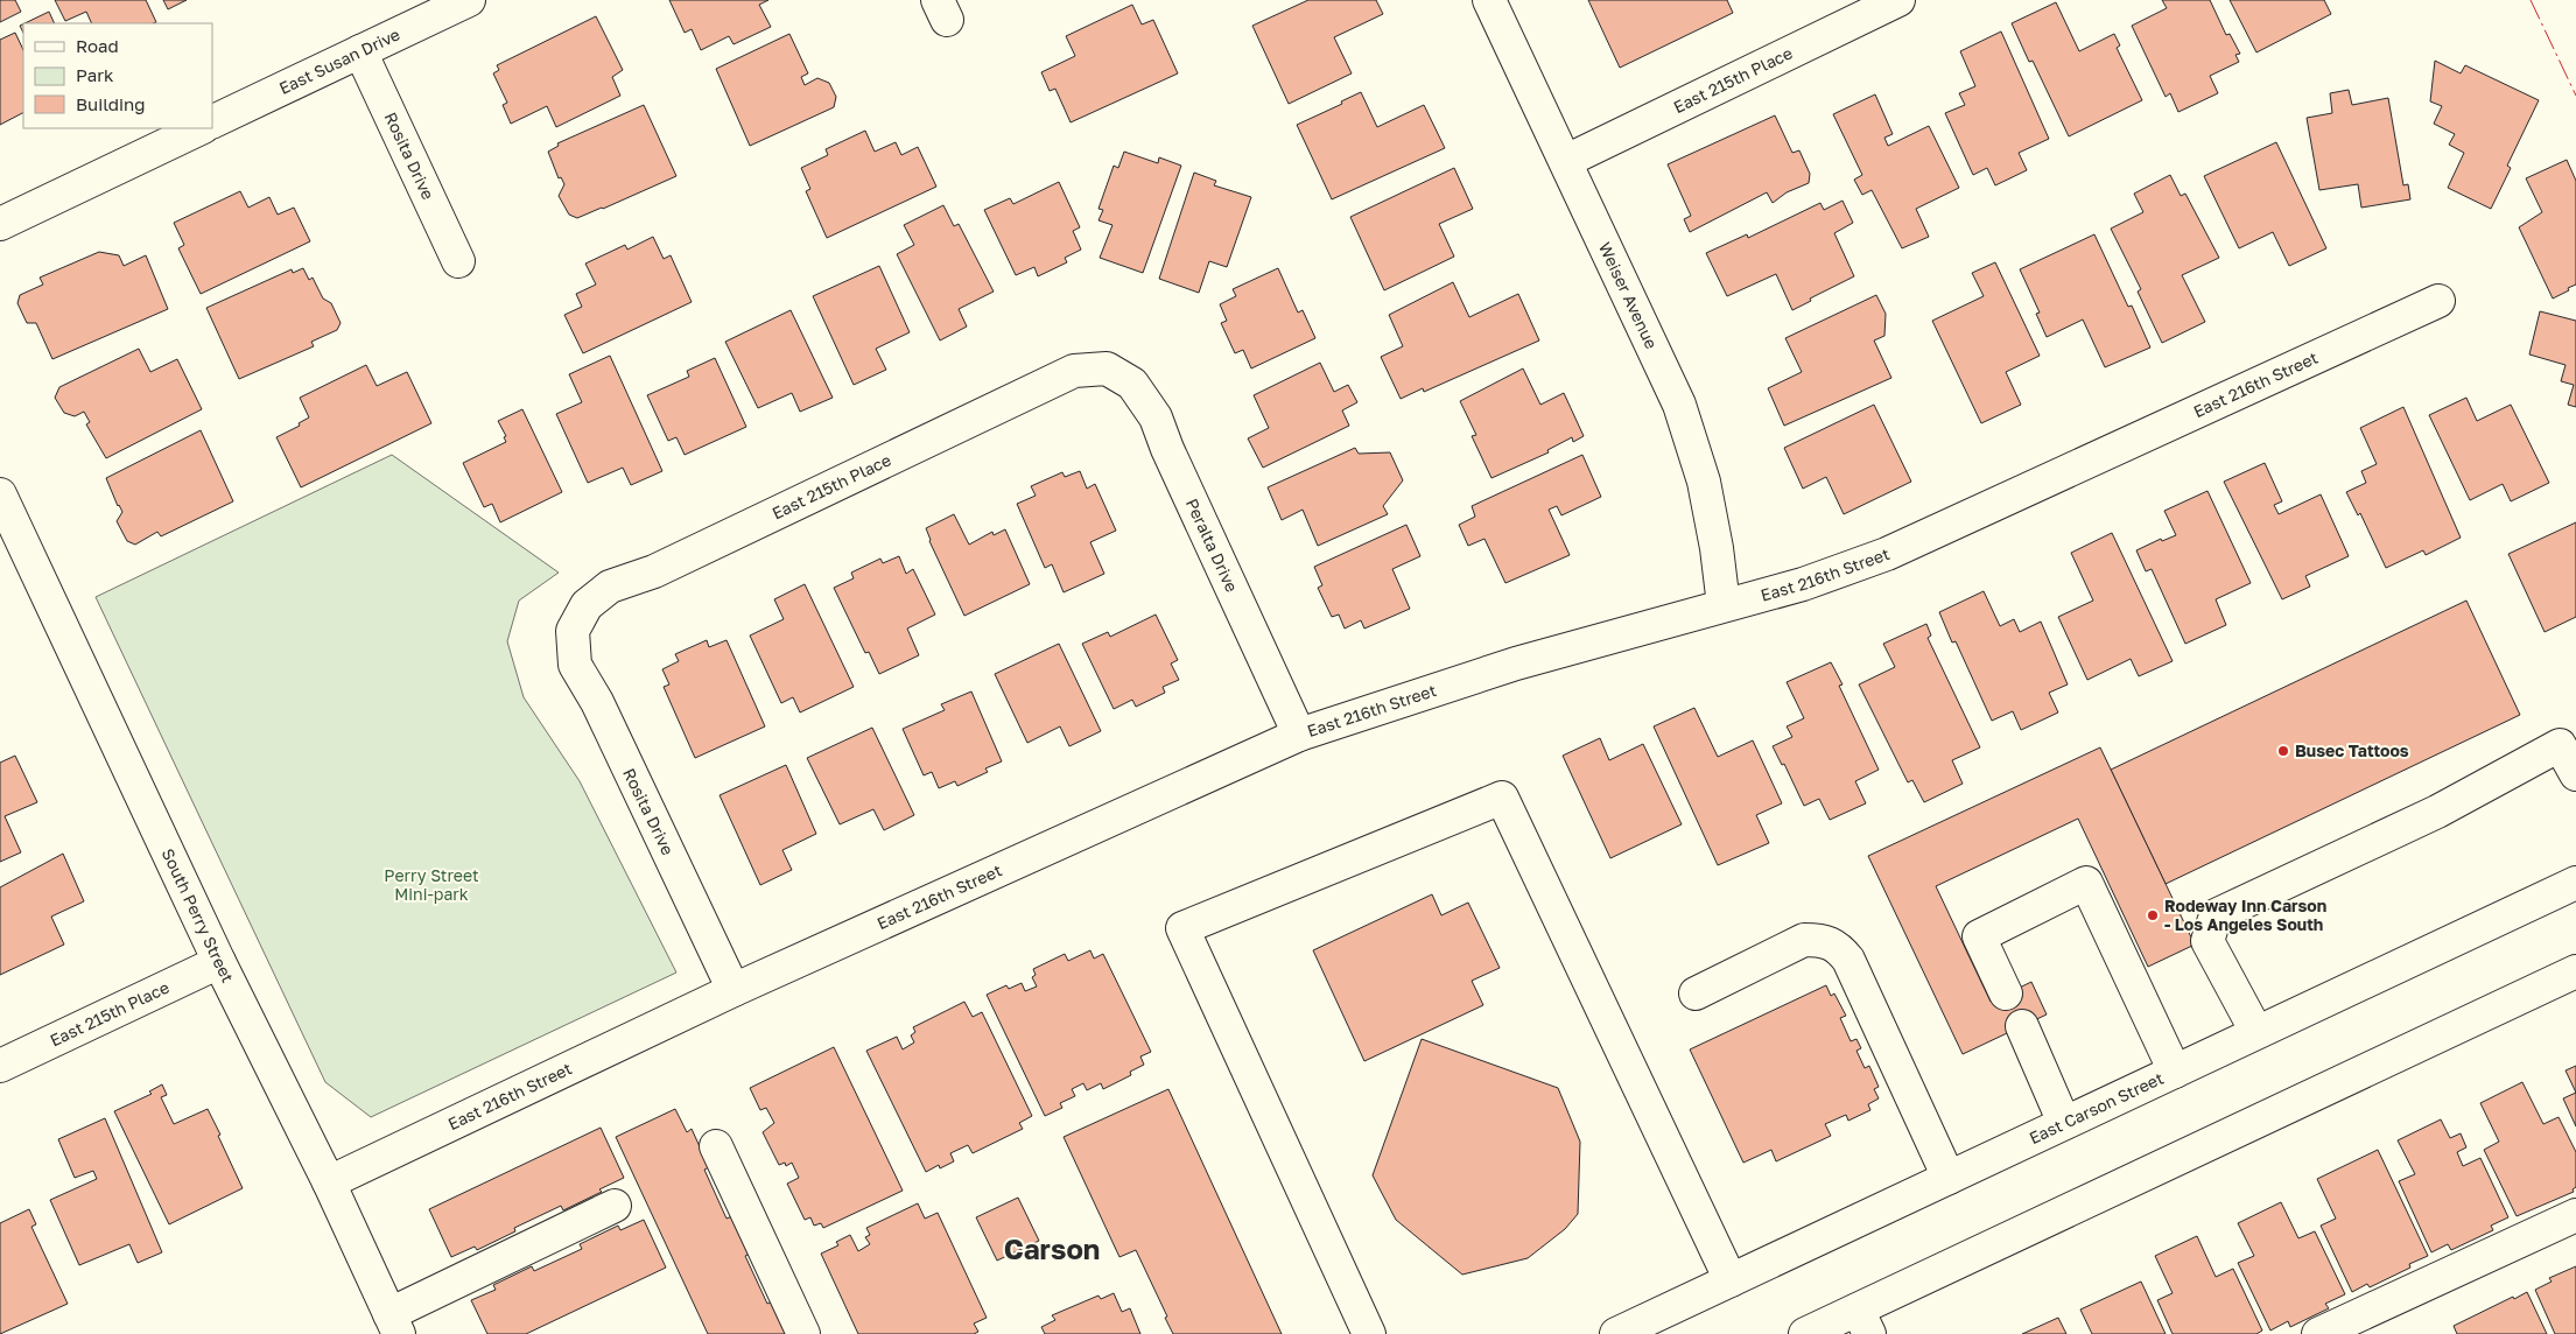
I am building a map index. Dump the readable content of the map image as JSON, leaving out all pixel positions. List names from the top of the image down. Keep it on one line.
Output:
{"streets":{"street":["East Susan Drive","East 215th Place","Rosita Drive","Weiser Avenue","East 216th Street","Peralta Drive","South Perry Street","East Carson Street"]},"crossings":[["East Susan Drive","Rosita Drive"],["East 215th Place","Rosita Drive"],["East 215th Place","Weiser Avenue"],["East 215th Place","Peralta Drive"],["East 215th Place","South Perry Street"],["Rosita Drive","East 216th Street"],["Weiser Avenue","East 216th Street"],["East 216th Street","Peralta Drive"],["East 216th Street","South Perry Street"]],"districts":["Carson"],"parks":["Perry Street Mini-park"],"places":["Busec Tattoos","Rodeway Inn Carson - Los Angeles South"],"legend":["Road","Park","Building"]}
